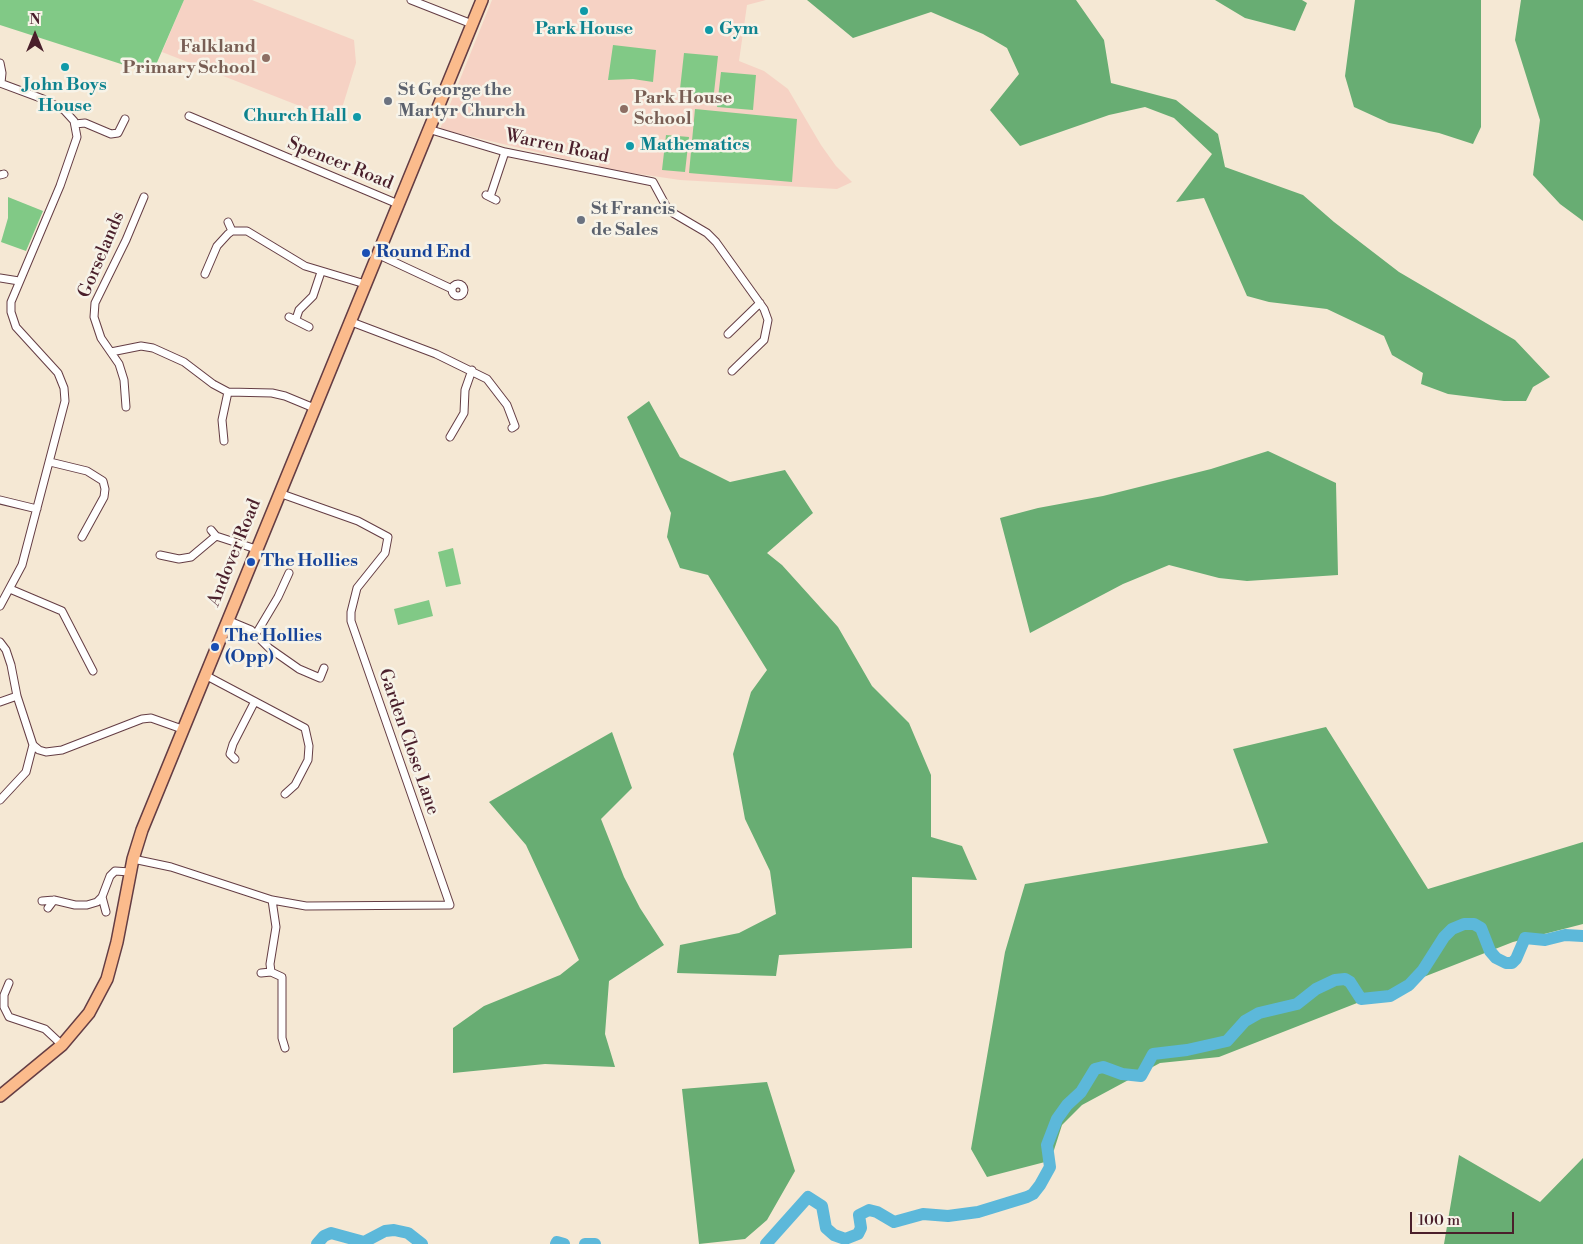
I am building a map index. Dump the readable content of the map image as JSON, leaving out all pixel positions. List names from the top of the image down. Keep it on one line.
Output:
{"streets":{"main road":["Andover Road"],"street":["Warren Road","Spencer Road","Gorselands","Garden Close Lane"]},"crossings":[["Warren Road","Andover Road"],["Spencer Road","Andover Road"],["Andover Road","Garden Close Lane"]],"places":["Park House","Gym","Falkland Primary School","John Boys House","St George the Martyr Church","Park House School","Church Hall","Mathematics","St Francis de Sales","Round End","The Hollies","The Hollies (Opp)"],"scale_bar":"100 m","north":"top"}
